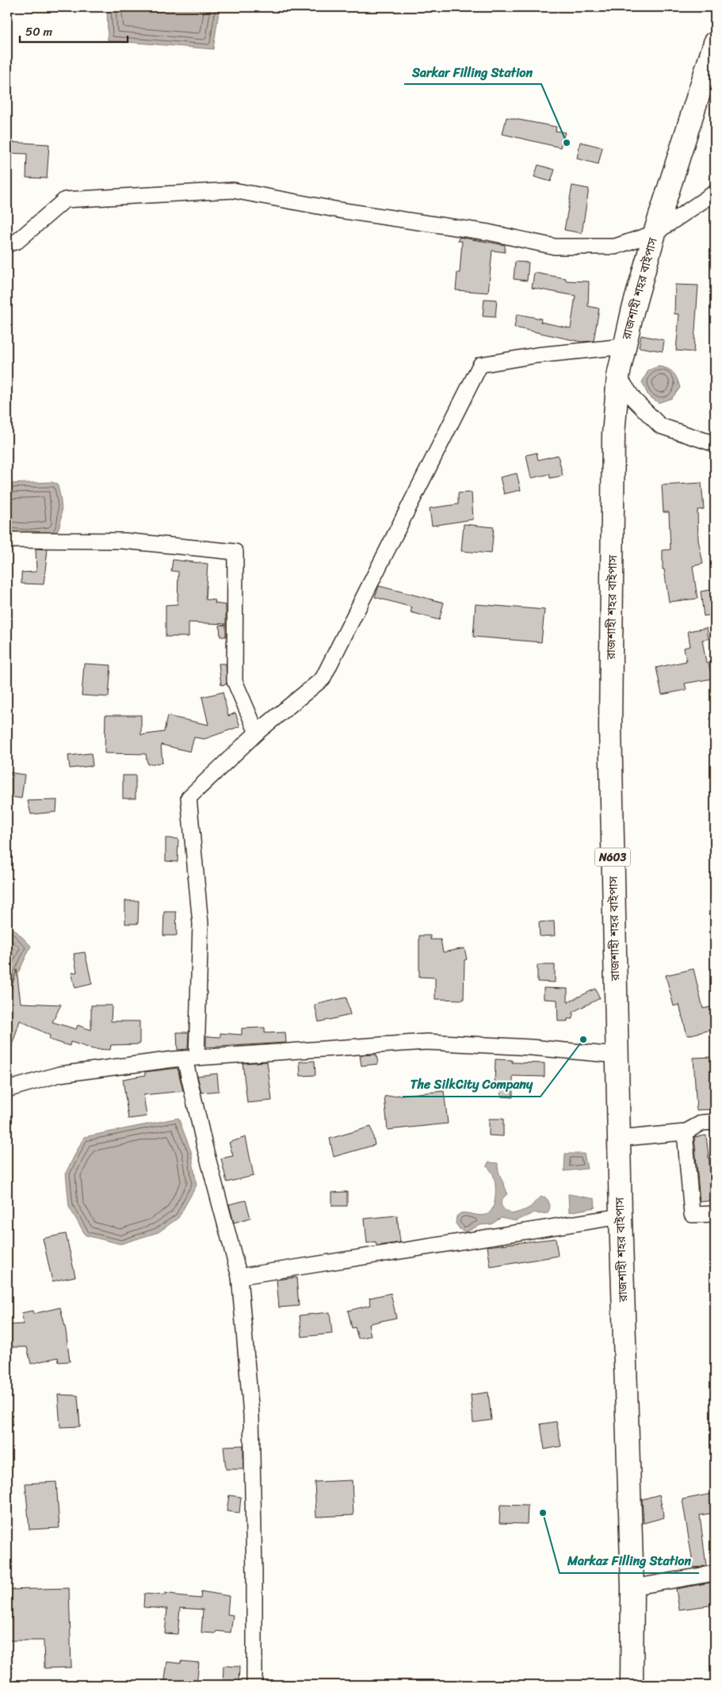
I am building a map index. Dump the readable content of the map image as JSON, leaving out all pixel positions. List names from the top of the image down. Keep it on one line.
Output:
{"streets":{"highway":["রাজশাহী শহর বাইপাস","N603"]},"places":["Sarkar Filling Station","The SilkCity Company","Markaz Filling Station"],"scale_bar":"50 m"}
